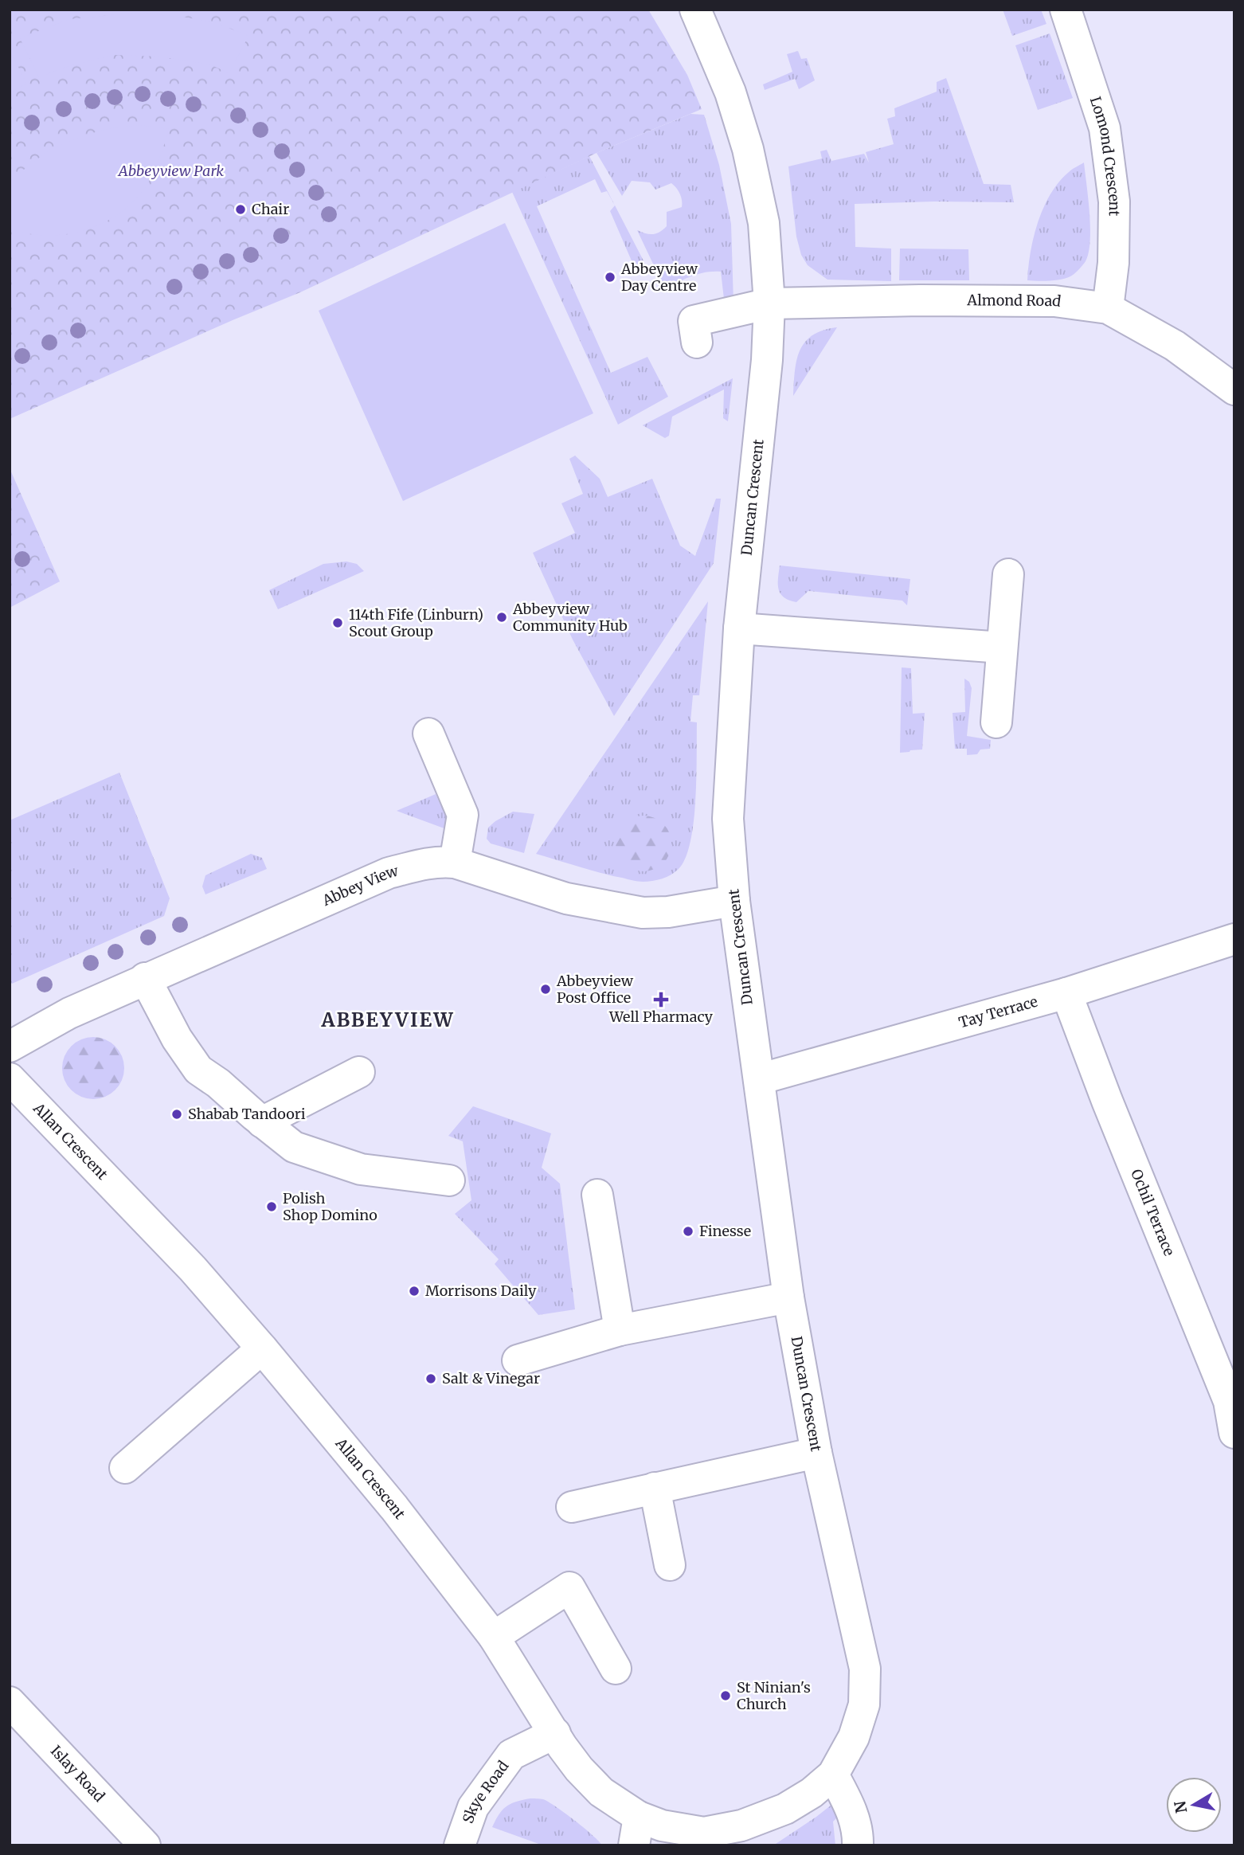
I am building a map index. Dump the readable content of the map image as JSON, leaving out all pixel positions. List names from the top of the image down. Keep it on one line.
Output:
{"streets":{"street":["Lomond Crescent","Almond Road","Duncan Crescent","Abbey View","Tay Terrace","Allan Crescent","Ochil Terrace","Islay Road","Skye Road"]},"crossings":[["Lomond Crescent","Almond Road"],["Almond Road","Duncan Crescent"],["Duncan Crescent","Abbey View"],["Duncan Crescent","Tay Terrace"],["Duncan Crescent","Allan Crescent"],["Tay Terrace","Ochil Terrace"],["Allan Crescent","Skye Road"]],"districts":["ABBEYVIEW"],"parks":["Abbeyview Park"],"places":{"other":["Chair","Abbeyview Day Centre","Abbeyview Community Hub","114th Fife (Linburn) Scout Group","Abbeyview Post Office","Shabab Tandoori","Polish Shop Domino","Finesse","Morrisons Daily","Salt & Vinegar","St Ninian's Church"],"health":["Well Pharmacy"]},"north":"left"}
